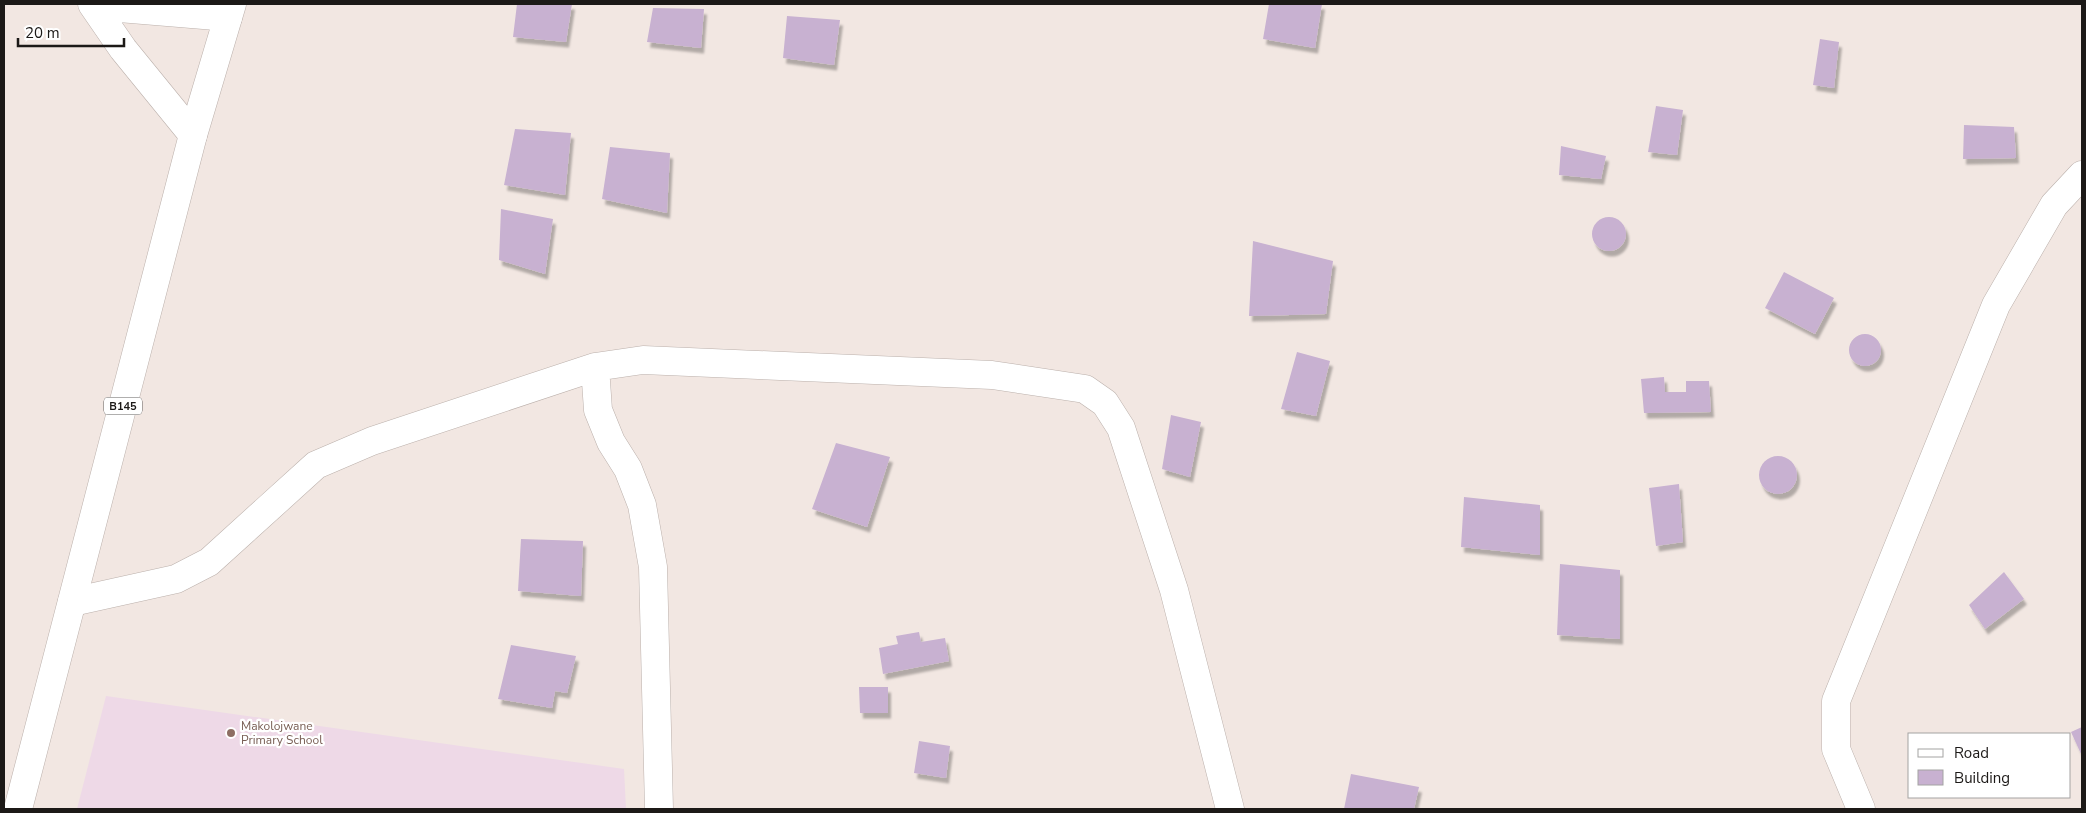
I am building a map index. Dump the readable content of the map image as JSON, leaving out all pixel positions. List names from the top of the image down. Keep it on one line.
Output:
{"streets":{"street":["B145"]},"places":["Makolojwane Primary School"],"legend":["Road","Building"],"scale_bar":"20 m"}
